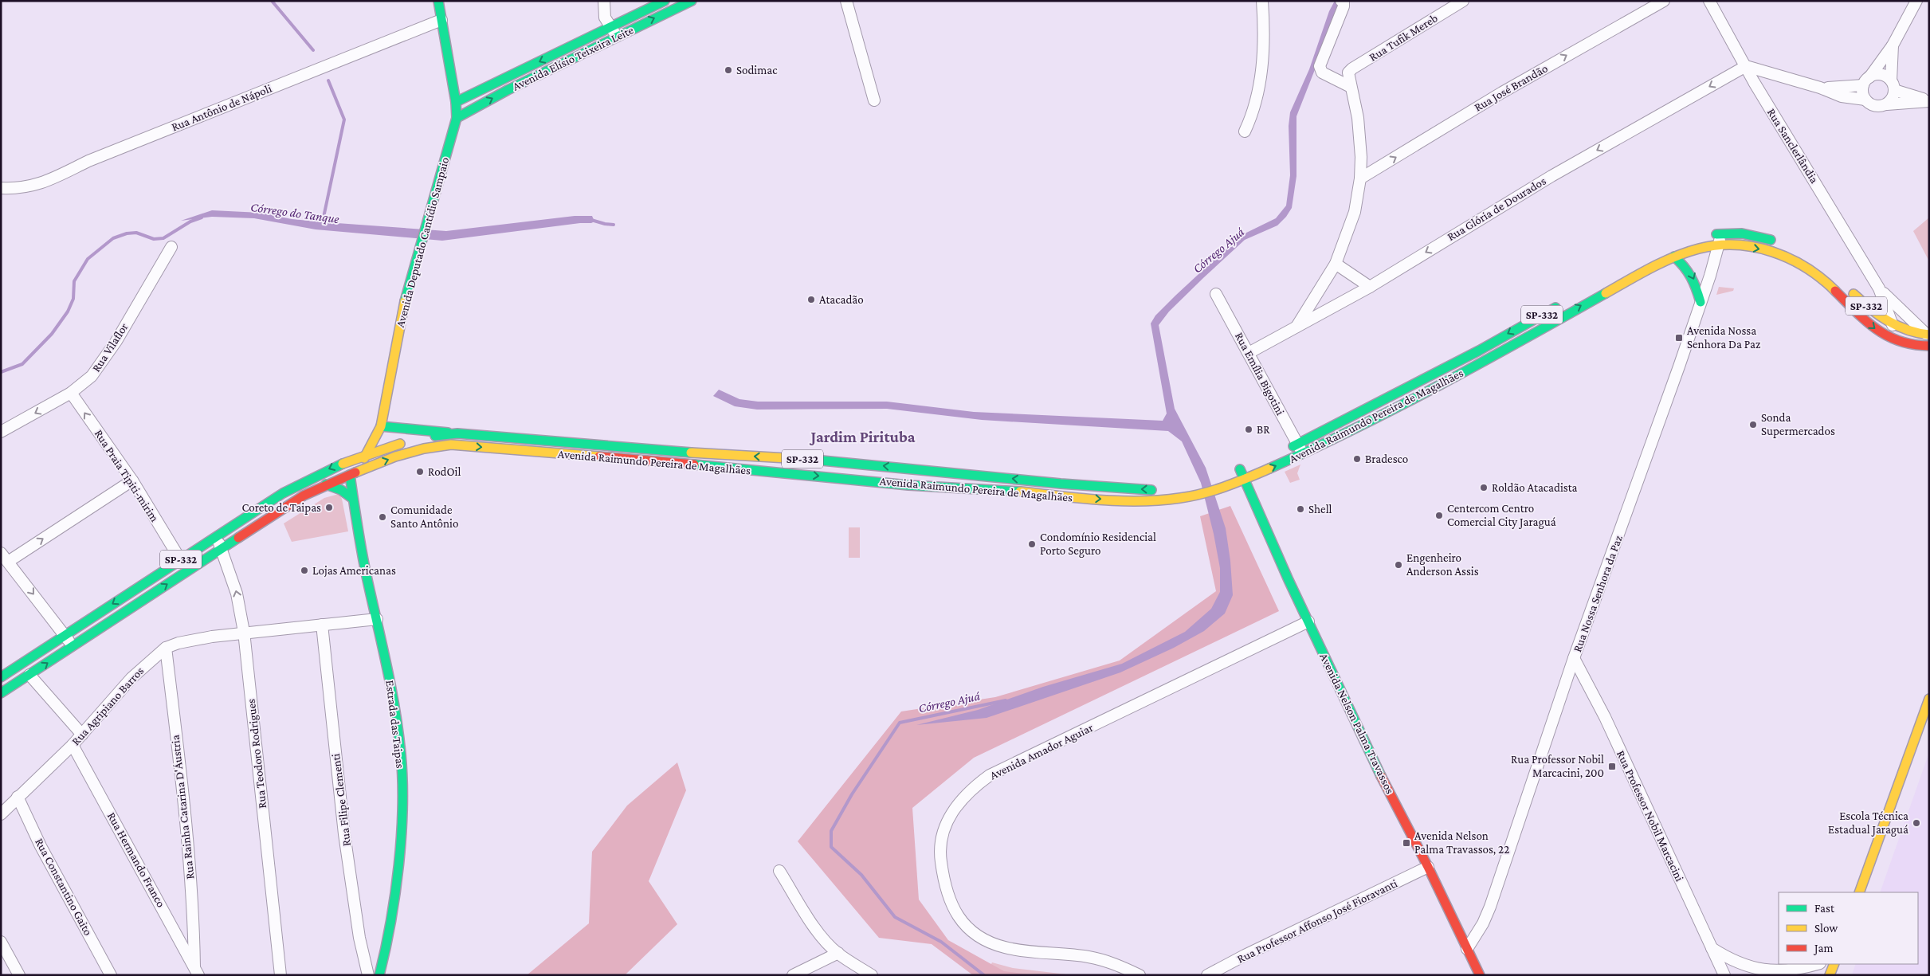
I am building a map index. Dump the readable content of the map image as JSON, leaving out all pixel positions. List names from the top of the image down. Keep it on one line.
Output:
{"streets":{"main road":["Avenida Elísio Teixeira Leite","Avenida Deputado Cantídio Sampaio","SP-332","Avenida Raimundo Pereira de Magalhães","Avenida Nelson Palma Travassos","Estrada das Taipas"],"street":["Rua Tufik Mereb","Rua José Brandão","Rua Antônio de Nápoli","Rua Sanclerlândia","Rua Glória de Dourados","Rua Vilaflor","Rua Emília Bigotini","Rua Praia Tipiti-mirim","Rua Nossa Senhora da Paz","Rua Agripiano Barros","Avenida Amador Aguiar","Rua Teodoro Rodrigues","Rua Filipe Clementi","Rua Rainha Catarina D'Áustria","Rua Professor Nobil Marcacini","Rua Hermando Franco","Rua Constantino Gaito","Rua Professor Affonso José Fioravanti"]},"crossings":[["Avenida Elísio Teixeira Leite","Avenida Deputado Cantídio Sampaio"],["Rua Antônio de Nápoli","Avenida Deputado Cantídio Sampaio"],["Rua Sanclerlândia","Rua Glória de Dourados"],["Rua Sanclerlândia","SP-332"],["Rua Glória de Dourados","Rua Emília Bigotini"],["Avenida Deputado Cantídio Sampaio","Avenida Raimundo Pereira de Magalhães"],["Avenida Deputado Cantídio Sampaio","Estrada das Taipas"],["Rua Vilaflor","Rua Praia Tipiti-mirim"],["Rua Emília Bigotini","Avenida Raimundo Pereira de Magalhães"],["Avenida Raimundo Pereira de Magalhães","Rua Praia Tipiti-mirim"],["Avenida Raimundo Pereira de Magalhães","Rua Nossa Senhora da Paz"],["Avenida Raimundo Pereira de Magalhães","Avenida Nelson Palma Travassos"],["Avenida Raimundo Pereira de Magalhães","Estrada das Taipas"],["Avenida Raimundo Pereira de Magalhães","Rua Teodoro Rodrigues"],["Rua Nossa Senhora da Paz","Avenida Nelson Palma Travassos"],["Rua Nossa Senhora da Paz","Rua Professor Nobil Marcacini"],["Rua Agripiano Barros","Estrada das Taipas"],["Rua Agripiano Barros","Rua Teodoro Rodrigues"],["Rua Agripiano Barros","Rua Filipe Clementi"],["Rua Agripiano Barros","Rua Rainha Catarina D'Áustria"],["Rua Agripiano Barros","Rua Hermando Franco"],["Rua Agripiano Barros","Rua Constantino Gaito"],["Avenida Nelson Palma Travassos","Avenida Amador Aguiar"],["Avenida Nelson Palma Travassos","Rua Professor Affonso José Fioravanti"],["Rua Rainha Catarina D'Áustria","Rua Hermando Franco"]],"one_way":["Rua José Brandão","Rua Glória de Dourados","Rua Praia Tipiti-mirim"],"districts":["Jardim Pirituba"],"water":["Córrego do Tanque","Córrego Ajuá"],"places":{"other":["Sodimac","Atacadão","Sonda Supermercados","BR","Bradesco","RodOil","Roldão Atacadista","Coreto de Taipas","Shell","Centercom Centro Comercial City Jaraguá","Comunidade Santo Antônio","Condomínio Residencial Porto Seguro","Engenheiro Anderson Assis","Lojas Americanas","Escola Técnica Estadual Jaraguá"],"transit":["Avenida Nossa Senhora Da Paz","Rua Professor Nobil Marcacini, 200","Avenida Nelson Palma Travassos, 22"]},"legend":["Fast","Slow","Jam"]}
